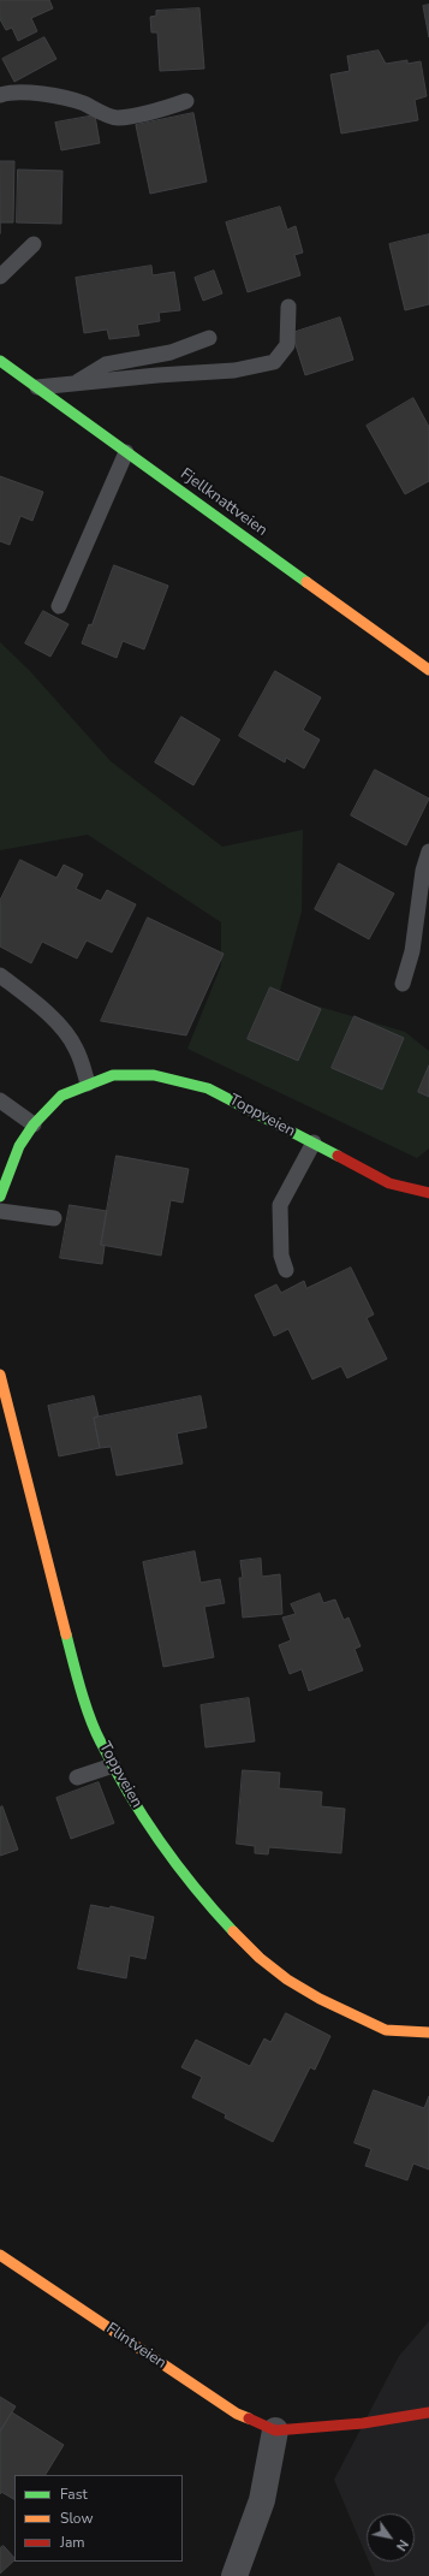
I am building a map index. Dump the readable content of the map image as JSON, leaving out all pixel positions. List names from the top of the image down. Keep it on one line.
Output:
{"streets":{"street":["Fjellknattveien","Toppveien","Flintveien"]},"legend":["Fast","Slow","Jam"],"north":"bottom right"}
